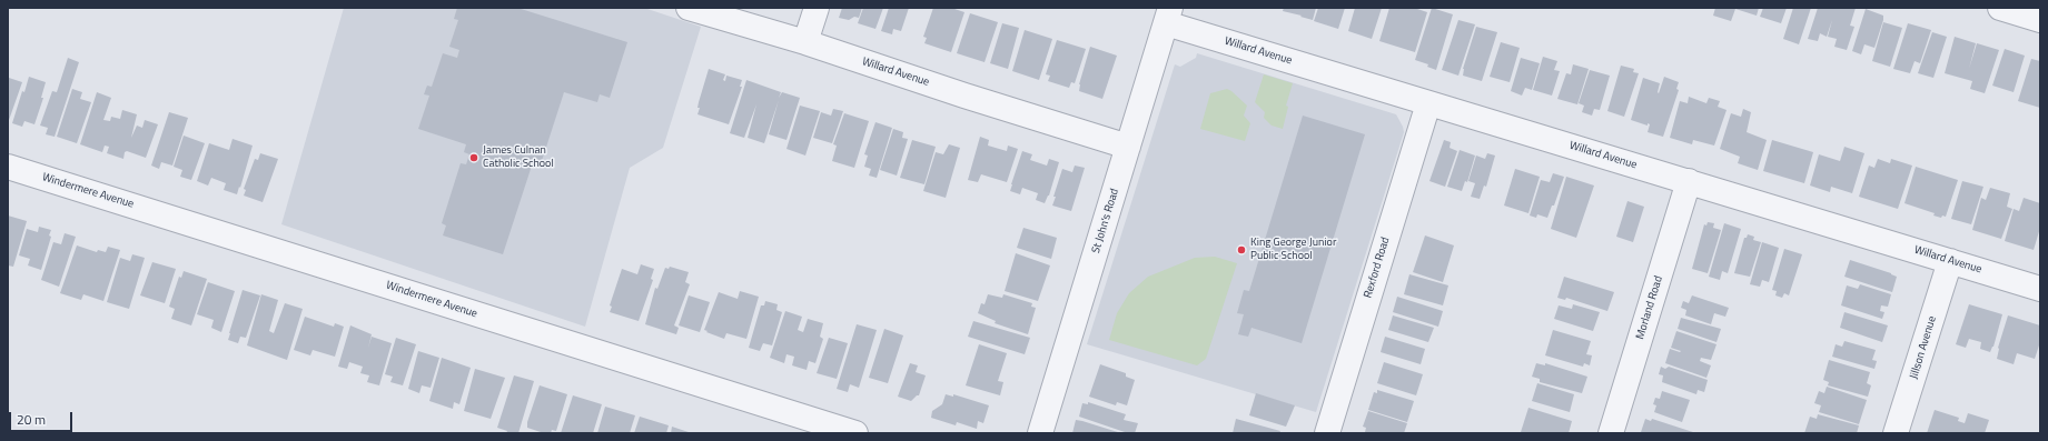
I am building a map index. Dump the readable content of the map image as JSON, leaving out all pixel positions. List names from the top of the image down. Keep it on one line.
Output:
{"streets":{"street":["Willard Avenue","Windermere Avenue","St John's Road","Rexford Road","Morland Road","Jillson Avenue"]},"crossings":[["Willard Avenue","St John's Road"],["Willard Avenue","Rexford Road"],["Willard Avenue","Morland Road"],["Willard Avenue","Jillson Avenue"]],"places":["James Culnan Catholic School","King George Junior Public School"],"scale_bar":"20 m"}
